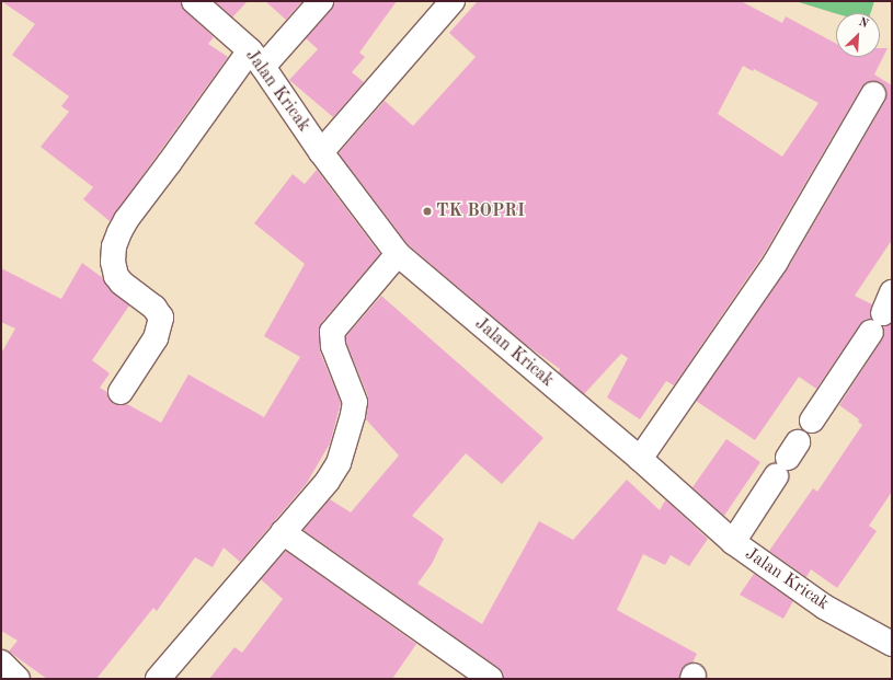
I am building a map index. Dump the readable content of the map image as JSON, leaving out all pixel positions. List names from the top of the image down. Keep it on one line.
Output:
{"streets":{"street":["Jalan Kricak"]},"places":["TK BOPRI"],"north":"top right"}
